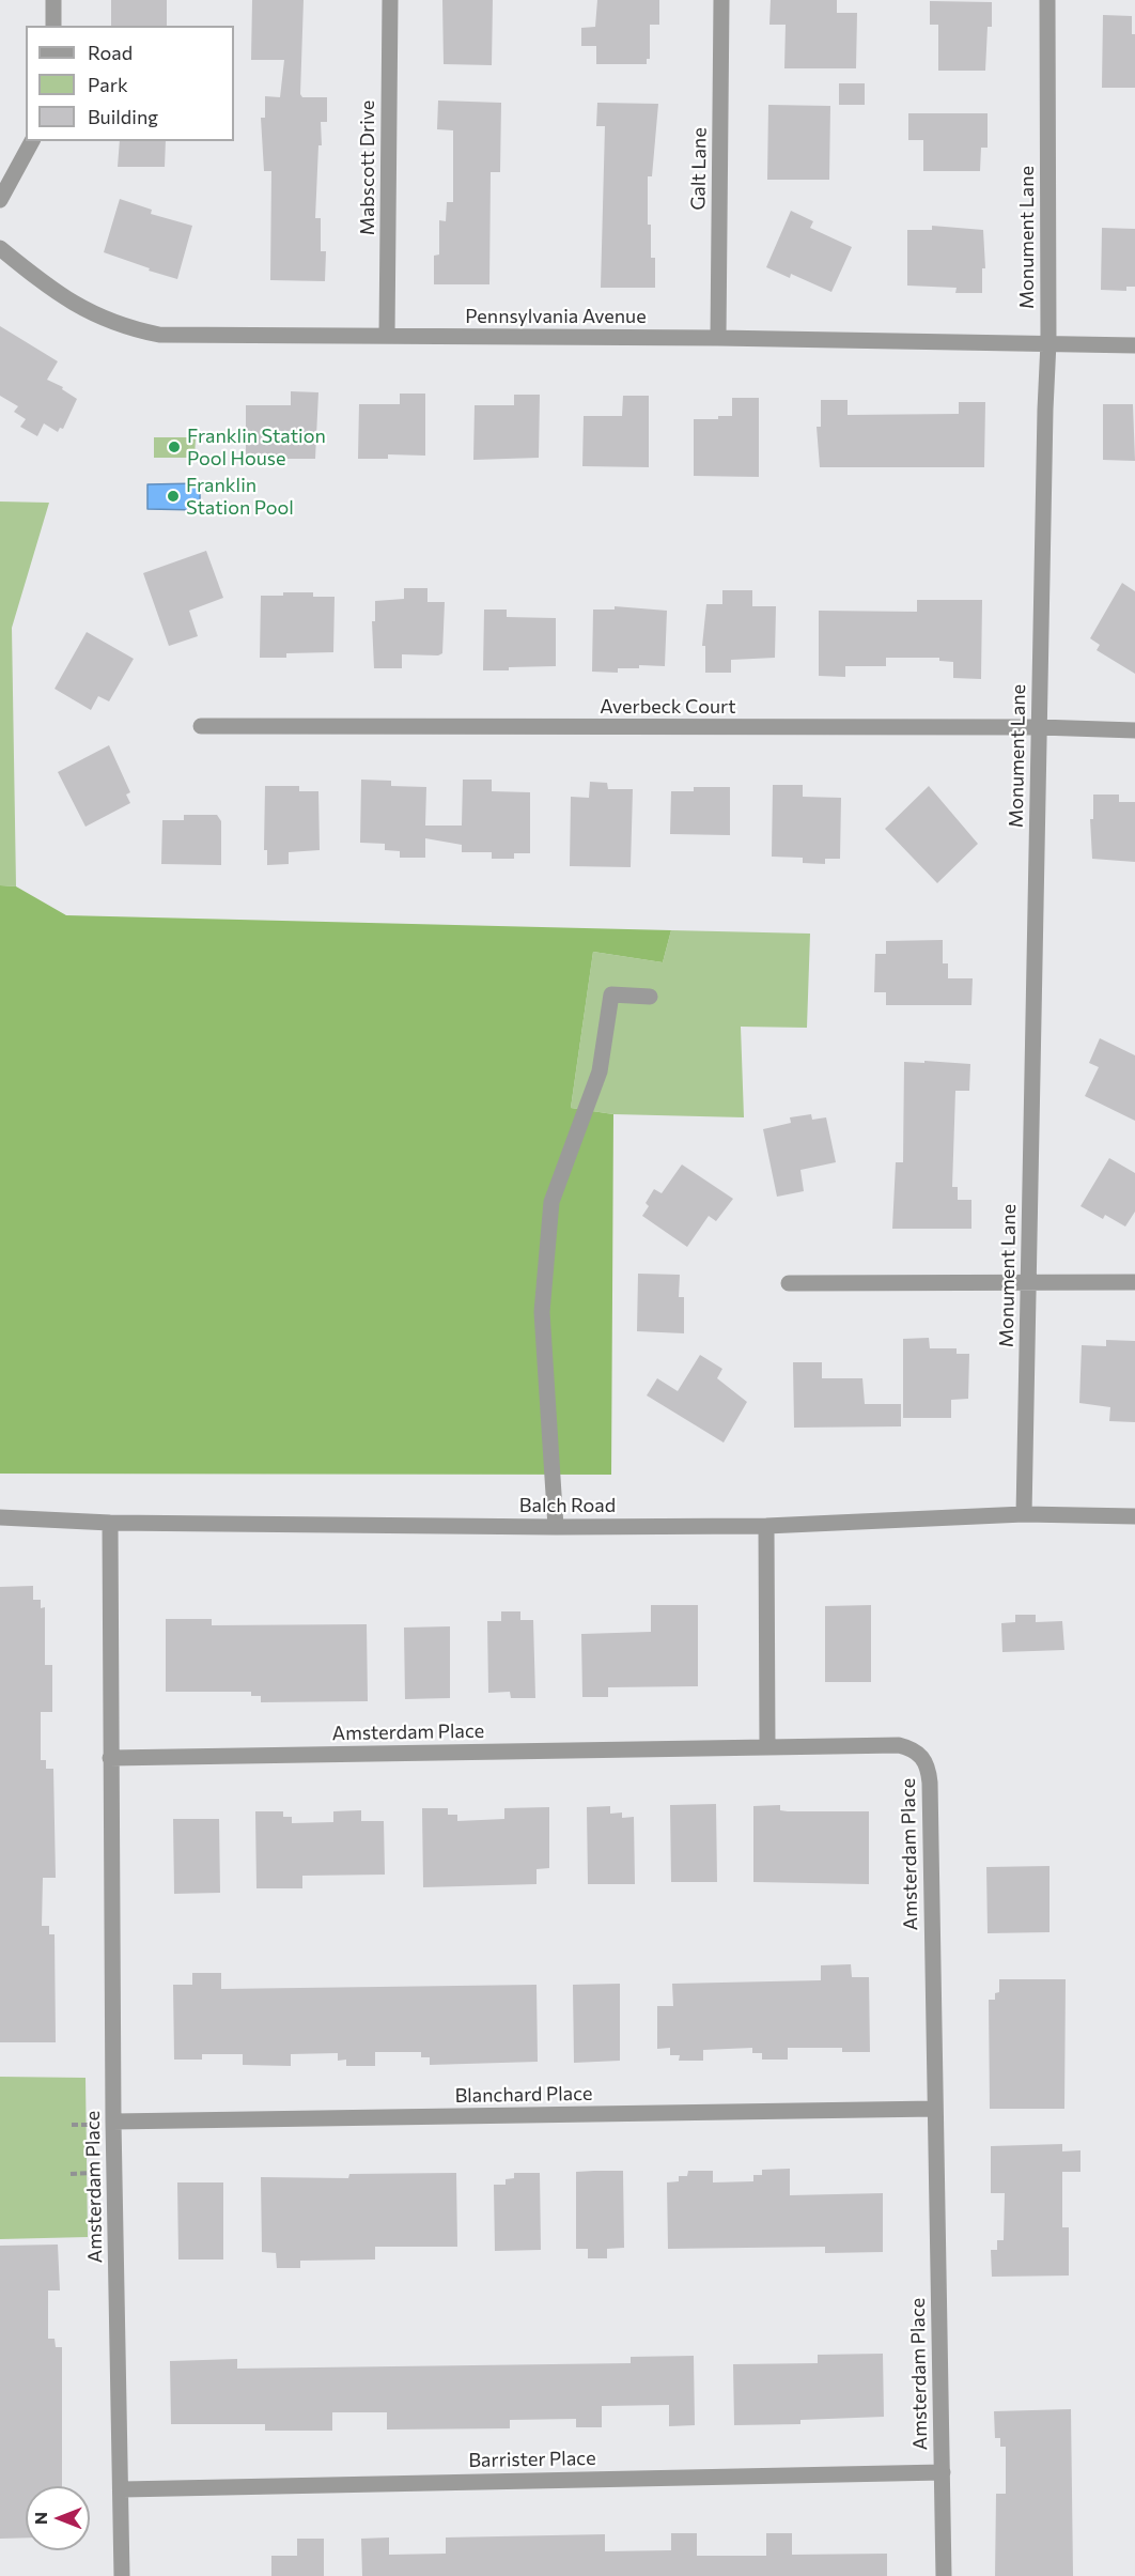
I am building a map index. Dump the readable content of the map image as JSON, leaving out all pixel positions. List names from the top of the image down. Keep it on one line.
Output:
{"streets":{"street":["Mabscott Drive","Galt Lane","Monument Lane","Pennsylvania Avenue","Averbeck Court","Balch Road","Amsterdam Place","Blanchard Place","Barrister Place"]},"crossings":[["Mabscott Drive","Pennsylvania Avenue"],["Galt Lane","Pennsylvania Avenue"],["Monument Lane","Pennsylvania Avenue"],["Monument Lane","Averbeck Court"],["Monument Lane","Balch Road"],["Balch Road","Amsterdam Place"],["Amsterdam Place","Blanchard Place"],["Amsterdam Place","Barrister Place"]],"places":["Franklin Station Pool House","Franklin Station Pool"],"legend":["Road","Park","Building"],"north":"left"}
